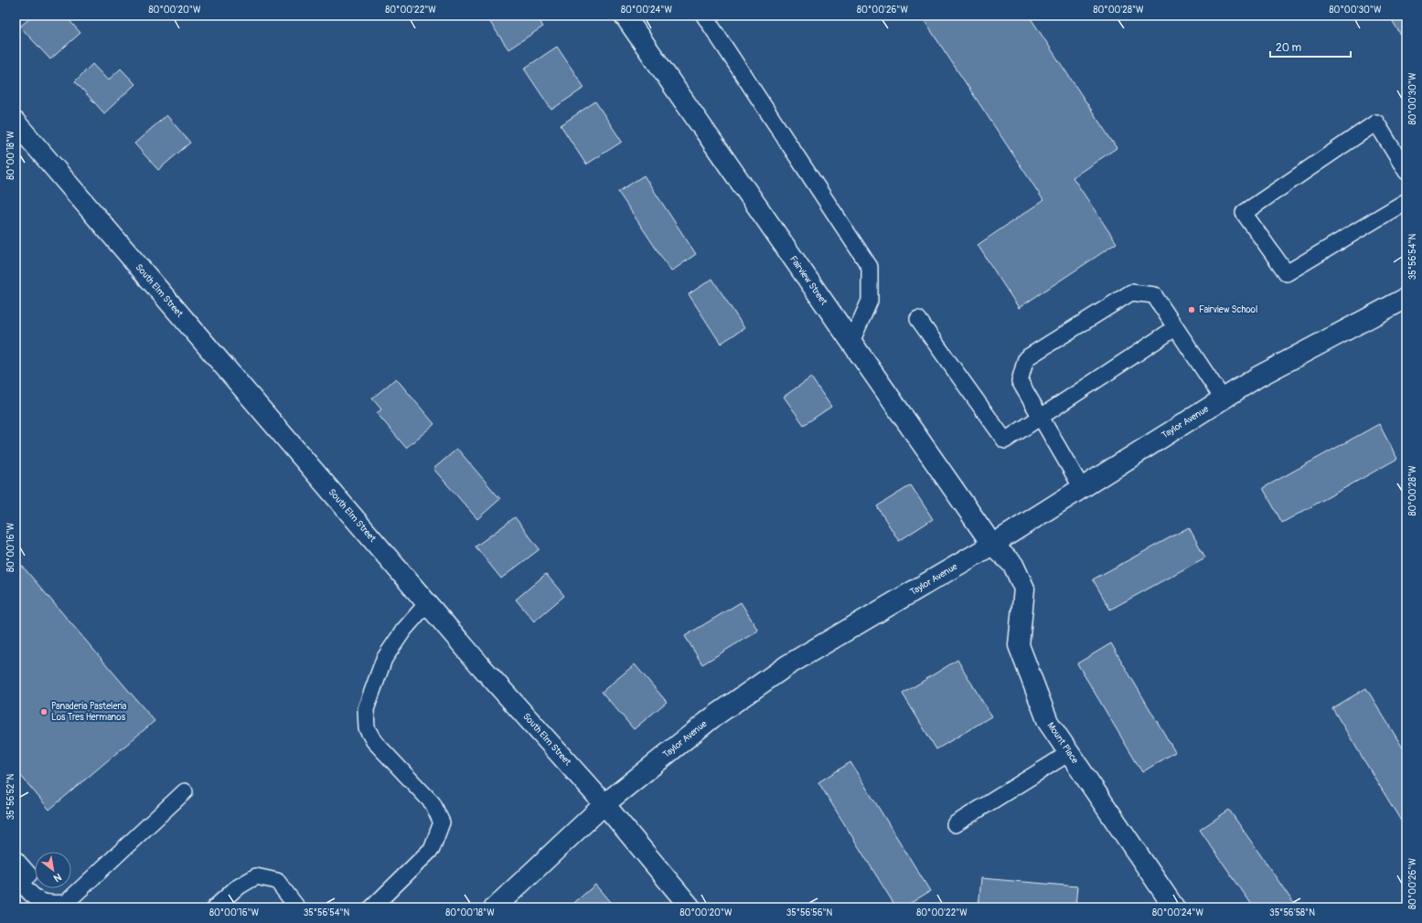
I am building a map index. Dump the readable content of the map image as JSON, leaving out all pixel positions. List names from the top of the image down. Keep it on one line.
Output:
{"streets":{"street":["Fairview Street","South Elm Street","Taylor Avenue","Mount Place"]},"crossings":[["Fairview Street","Taylor Avenue"],["Fairview Street","Mount Place"],["South Elm Street","Taylor Avenue"],["Taylor Avenue","Mount Place"]],"places":["Fairview School","Panaderia Pasteleria Los Tres Hermanos"],"scale_bar":"20 m","north":"bottom right","coordinates":["80°00'20\"W","80°00'22\"W","80°00'24\"W","80°00'26\"W","80°00'28\"W","80°00'30\"W","80°00'18\"W","35°56'54\"N","80°00'16\"W","35°56'52\"N","35°56'56\"N","35°56'58\"N"]}
